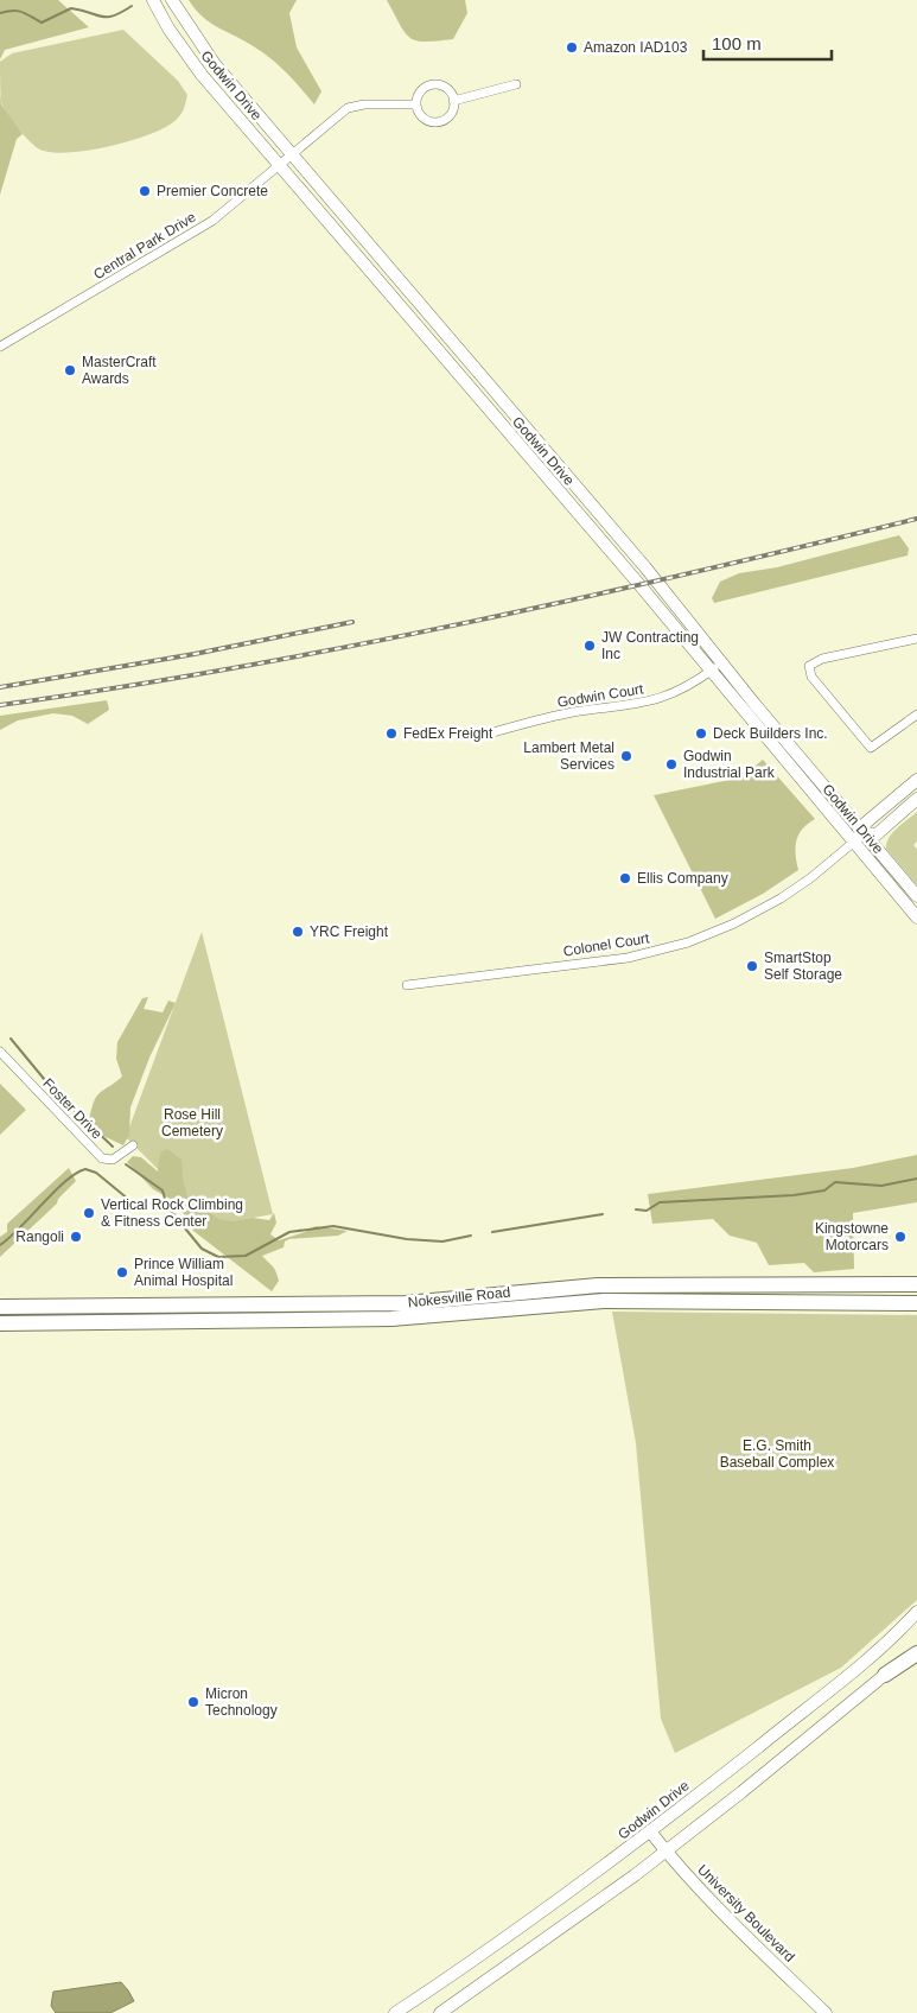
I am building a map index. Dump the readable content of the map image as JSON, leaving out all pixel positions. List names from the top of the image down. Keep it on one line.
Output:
{"streets":{"highway":["Nokesville Road"],"street":["Godwin Drive","Central Park Drive","Godwin Court","Colonel Court","Foster Drive","University Boulevard"]},"crossings":[["Godwin Drive","Central Park Drive"],["Godwin Drive","Godwin Court"],["Godwin Drive","Colonel Court"],["Godwin Drive","University Boulevard"]],"parks":["Rose Hill Cemetery","E.G. Smith Baseball Complex"],"places":["Amazon IAD103","Premier Concrete","MasterCraft Awards","JW Contracting Inc","FedEx Freight","Deck Builders Inc.","Lambert Metal Services","Godwin Industrial Park","Ellis Company","YRC Freight","SmartStop Self Storage","Vertical Rock Climbing & Fitness Center","Rangoli","Kingstowne Motorcars","Prince William Animal Hospital","Micron Technology"],"scale_bar":"100 m"}
